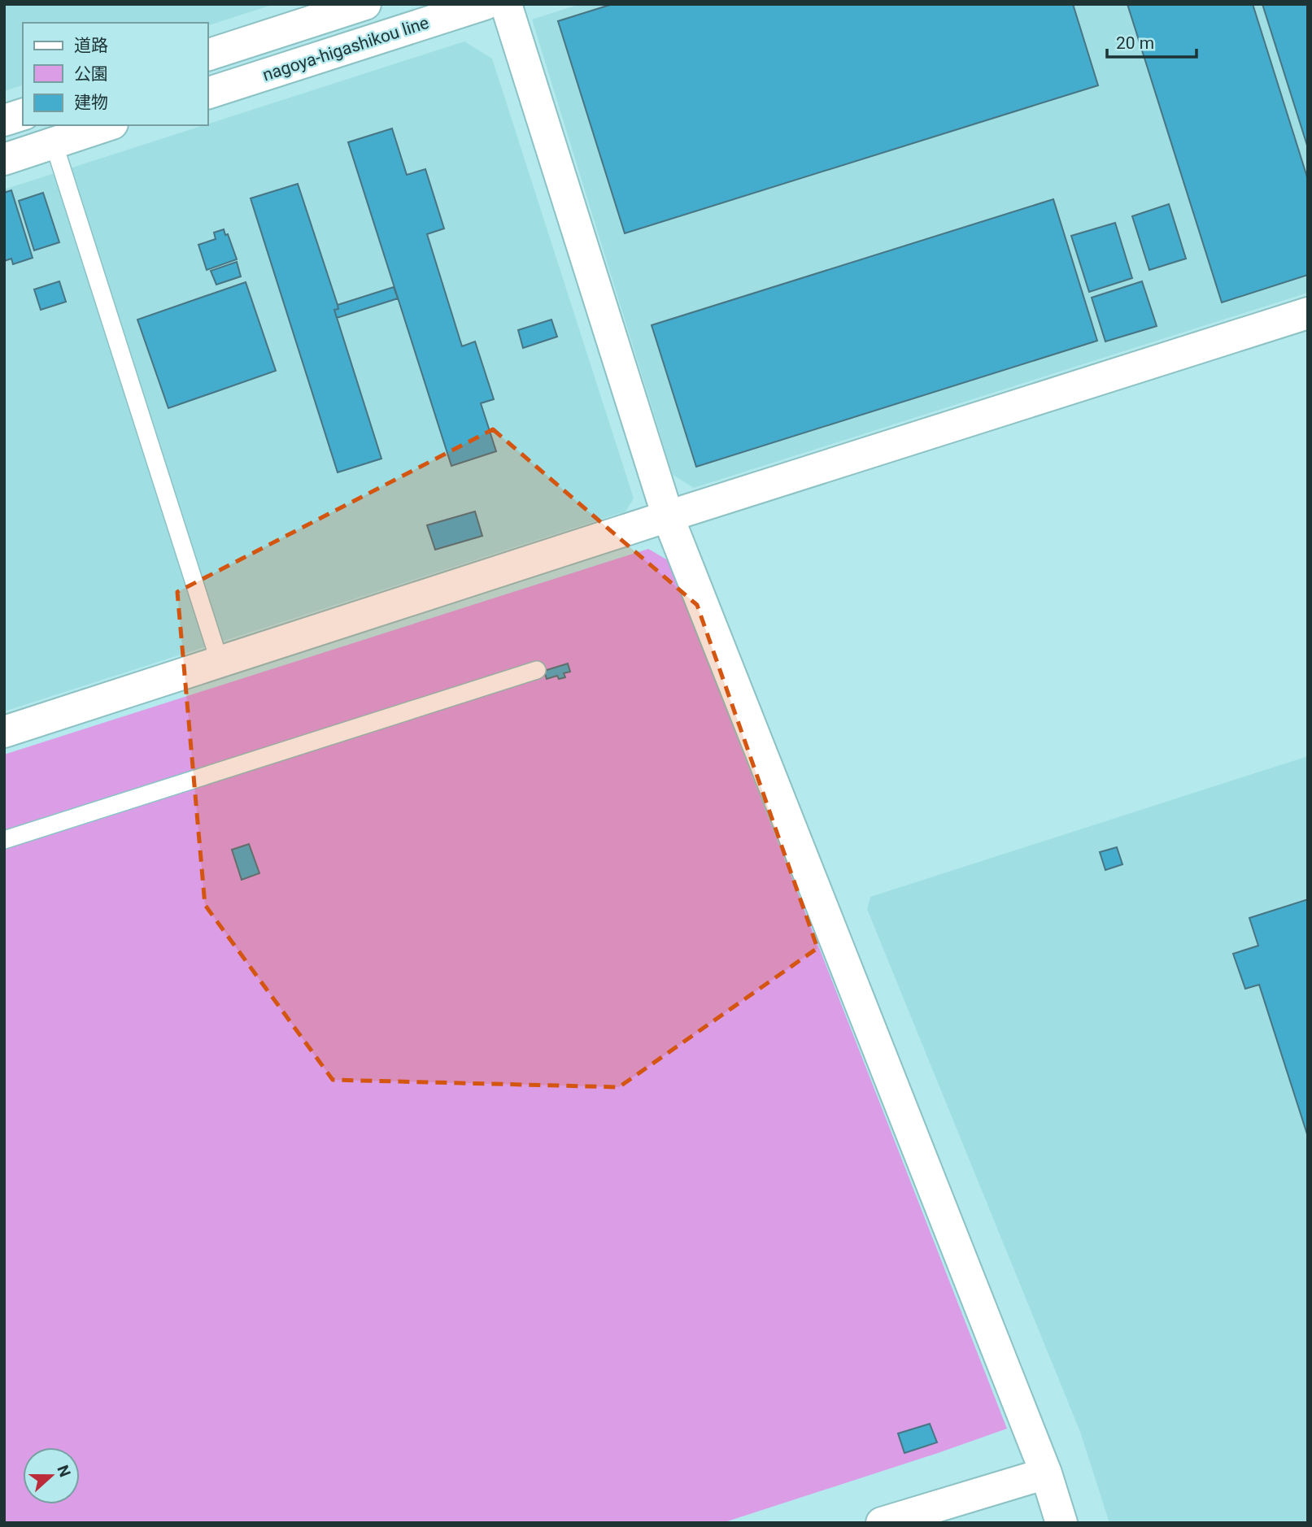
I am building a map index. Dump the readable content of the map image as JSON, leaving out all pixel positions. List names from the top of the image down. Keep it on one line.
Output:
{"streets":{"street":["nagoya-higashikou line"]},"legend":["道路","公園","建物"],"scale_bar":"20 m","north":"right"}
